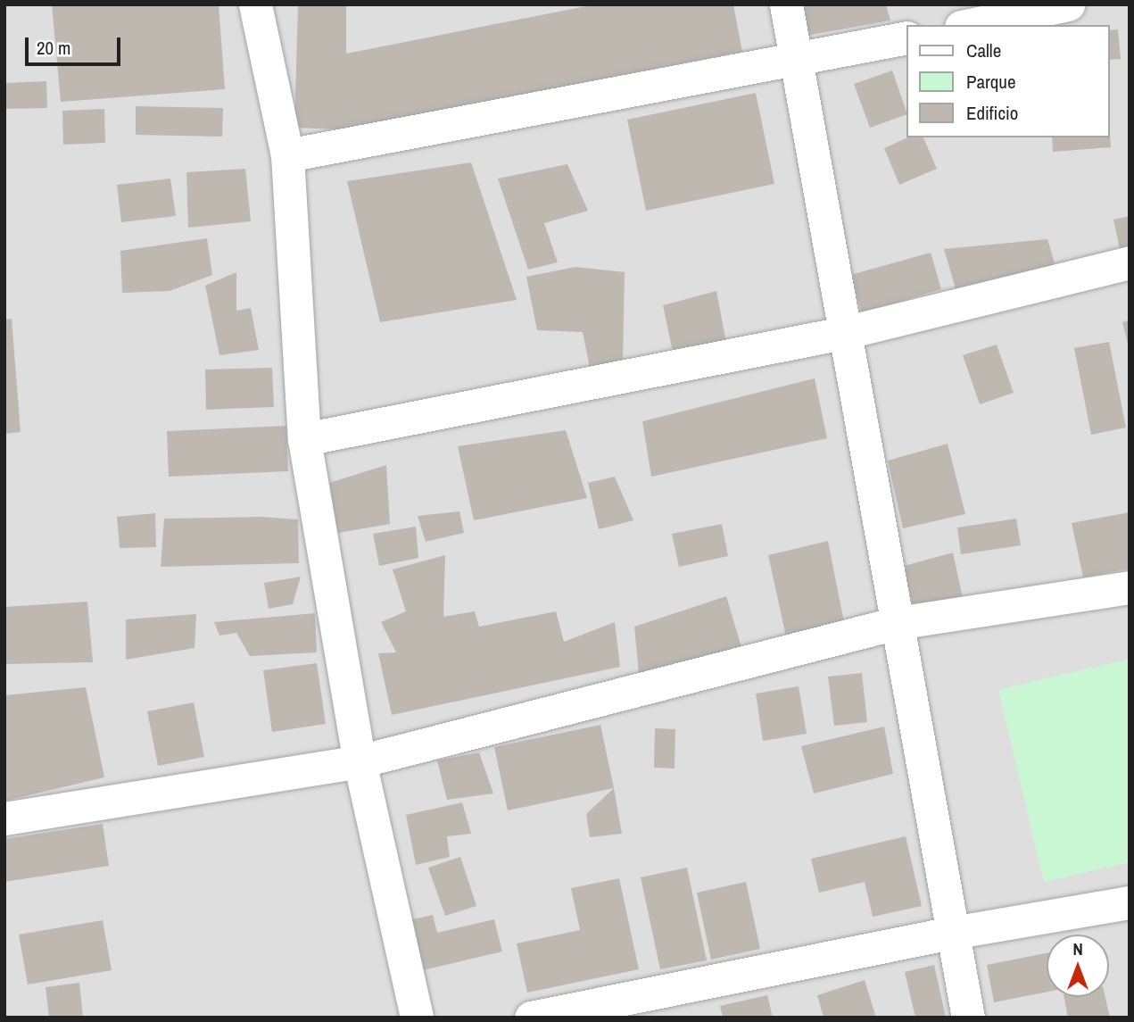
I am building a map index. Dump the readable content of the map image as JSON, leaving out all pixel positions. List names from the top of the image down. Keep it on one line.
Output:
{"legend":["Calle","Parque","Edificio"],"scale_bar":"20 m","north":"top"}
